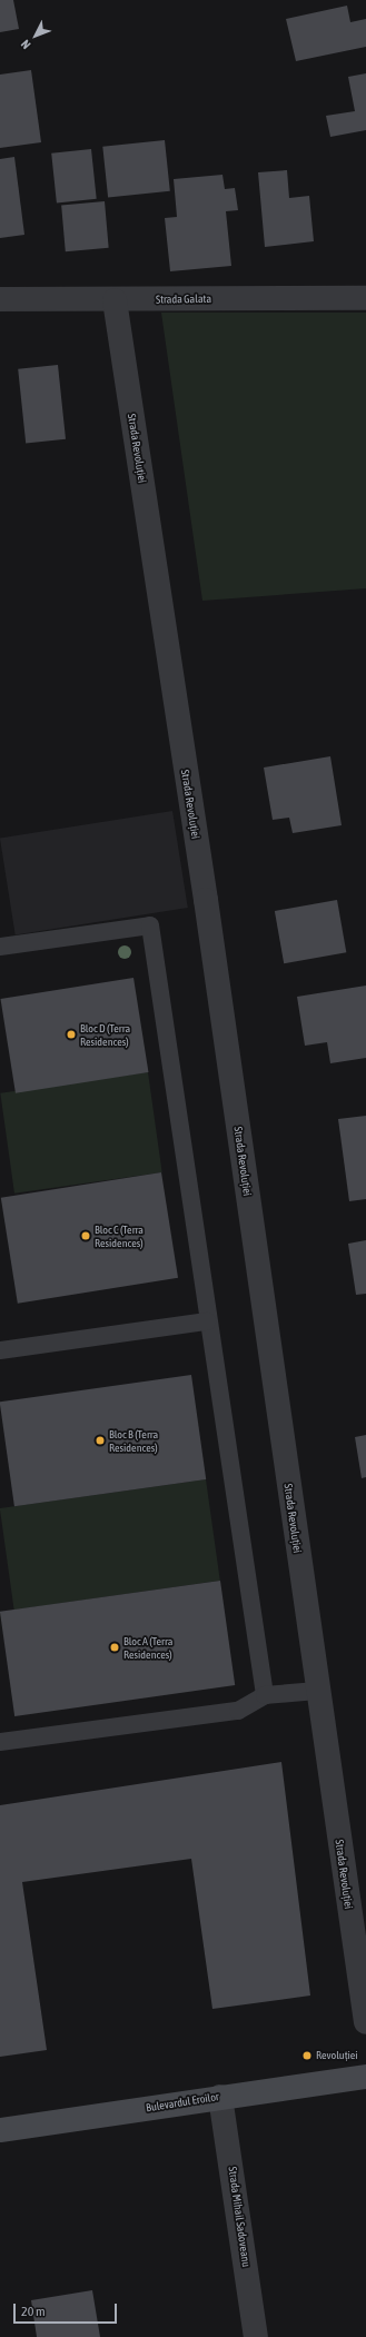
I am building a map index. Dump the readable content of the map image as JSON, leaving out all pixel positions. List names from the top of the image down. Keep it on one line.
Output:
{"streets":{"main road":["Bulevardul Eroilor"],"street":["Strada Galata","Strada Revoluției","Strada Mihail Sadoveanu"]},"crossings":[["Strada Galata","Strada Revoluției"],["Bulevardul Eroilor","Strada Mihail Sadoveanu"]],"places":["Bloc D (Terra Residences)","Bloc C (Terra Residences)","Bloc B (Terra Residences)","Bloc A (Terra Residences)","Revoluției"],"scale_bar":"20 m","north":"bottom left"}
